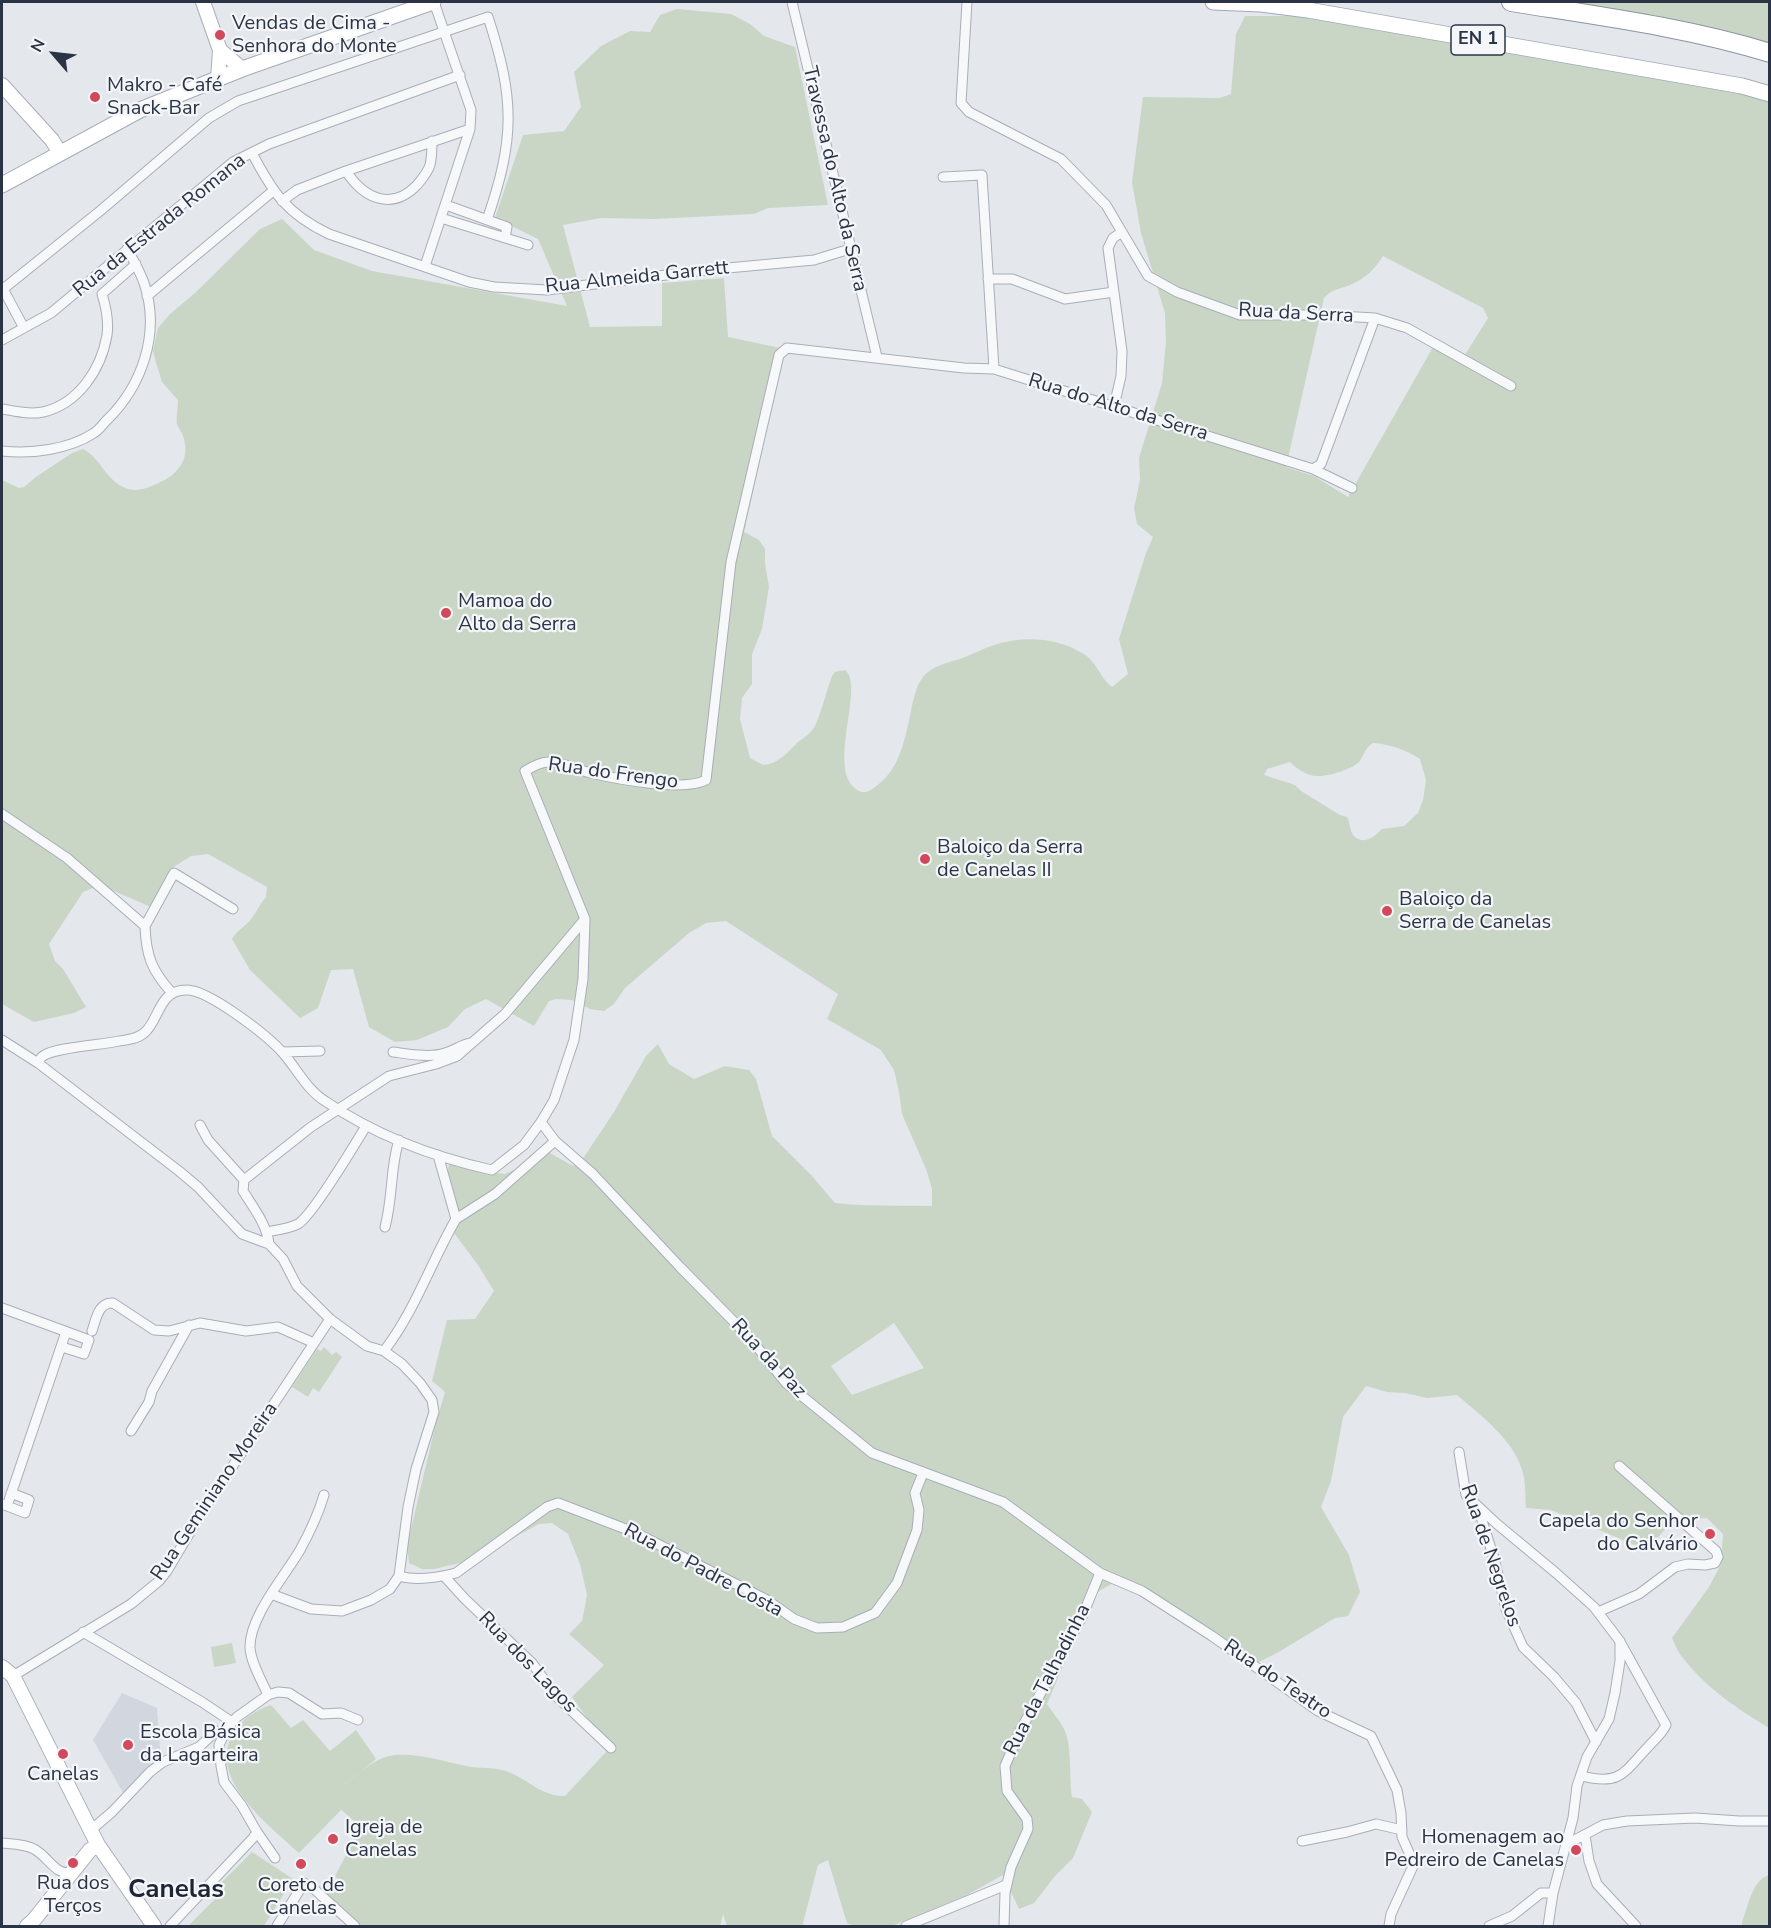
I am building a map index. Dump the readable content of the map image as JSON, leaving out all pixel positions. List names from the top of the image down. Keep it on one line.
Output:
{"streets":{"main road":["EN 1"],"street":["Travessa do Alto da Serra","Rua da Estrada Romana","Rua Almeida Garrett","Rua da Serra","Rua do Alto da Serra","Rua do Frengo","Rua da Paz","Rua Geminiano Moreira","Rua de Negrelos","Rua do Padre Costa","Rua dos Lagos","Rua da Talhadinha","Rua do Teatro"]},"crossings":[["Travessa do Alto da Serra","Rua Almeida Garrett"],["Travessa do Alto da Serra","Rua do Alto da Serra"],["Travessa do Alto da Serra","Rua do Frengo"],["Rua da Estrada Romana","Rua Almeida Garrett"],["Rua do Alto da Serra","Rua do Frengo"],["Rua do Frengo","Rua da Paz"],["Rua da Paz","Rua do Padre Costa"],["Rua da Paz","Rua da Talhadinha"],["Rua da Paz","Rua do Teatro"],["Rua do Padre Costa","Rua dos Lagos"],["Rua da Talhadinha","Rua do Teatro"]],"districts":["Canelas"],"places":["Vendas de Cima - Senhora do Monte","Makro - Café Snack-Bar","Mamoa do Alto da Serra","Baloiço da Serra de Canelas II","Baloiço da Serra de Canelas","Capela do Senhor do Calvário","Escola Básica da Lagarteira","Canelas","Igreja de Canelas","Homenagem ao Pedreiro de Canelas","Rua dos Terços","Coreto de Canelas"],"north":"top left"}
